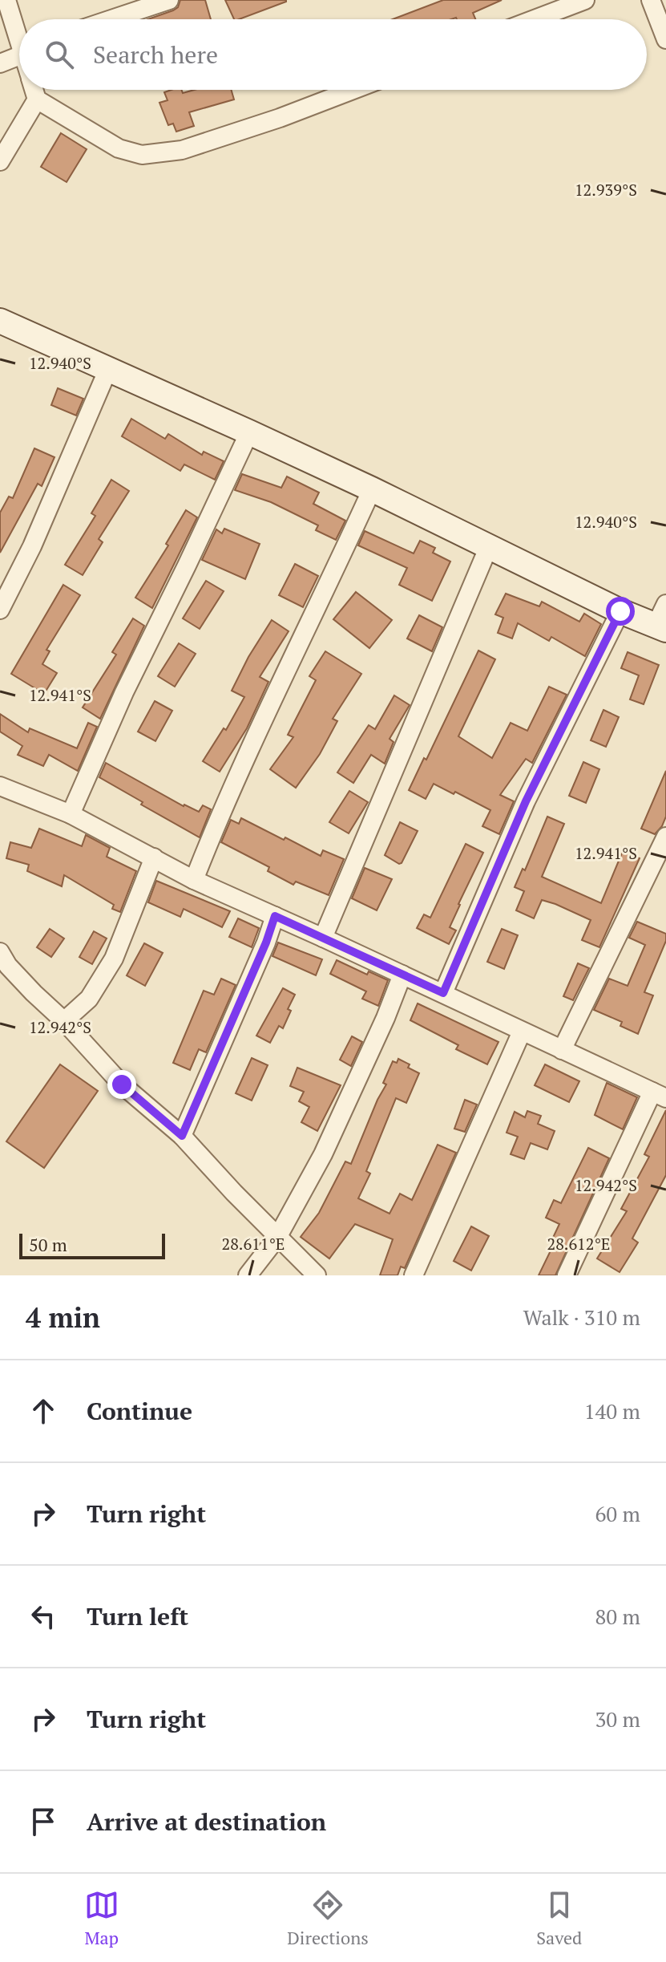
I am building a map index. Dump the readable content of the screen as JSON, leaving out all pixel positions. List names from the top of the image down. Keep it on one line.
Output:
{"scale_bar":"50 m","page":{"search":"Search here","scale":"50 m","heading":["4 min","Walk · 310 m"],"list":[["Continue","140 m"],["Turn right","60 m"],["Turn left","80 m"],["Turn right","30 m"],"Arrive at destination"],"nav":["Map","Directions","Saved"]},"coordinates":["12.939°S","12.940°S","12.941°S","12.942°S","28.611°E","28.612°E"]}
